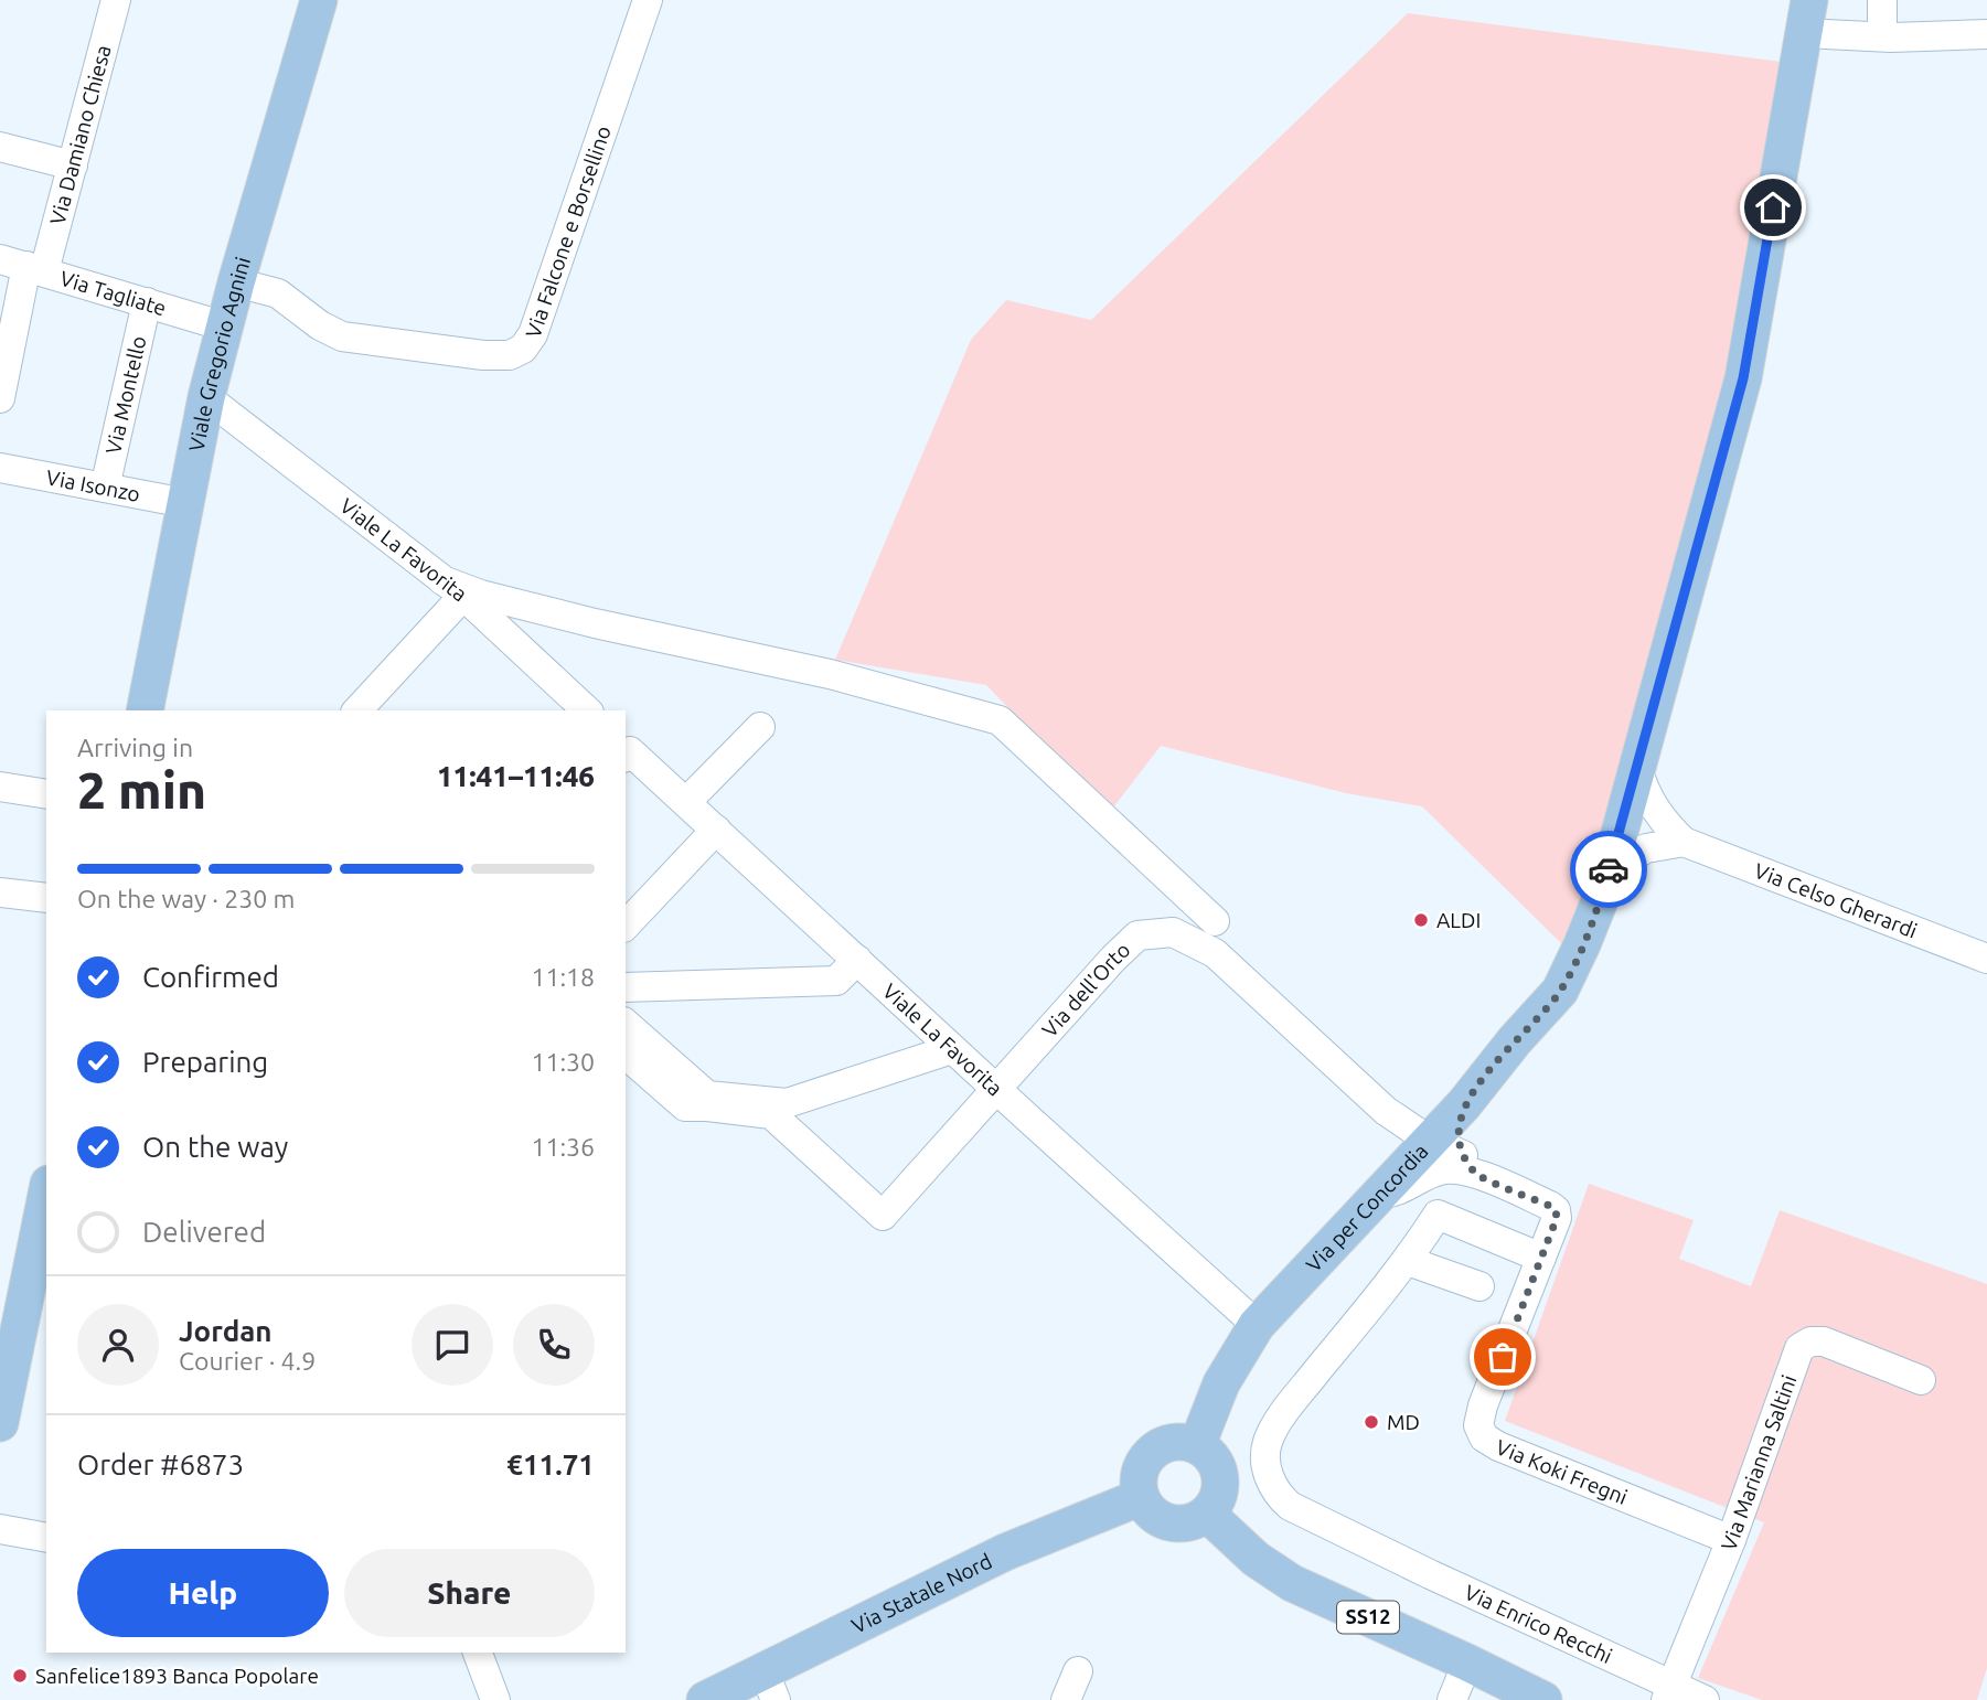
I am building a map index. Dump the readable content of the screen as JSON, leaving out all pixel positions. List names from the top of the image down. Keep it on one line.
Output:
{"streets":{"main road":["Viale Gregorio Agnini","Via per Concordia","Via Statale Nord","SS12"],"street":["Via Damiano Chiesa","Via Falcone e Borsellino","Via Tagliate","Via Montello","Via Isonzo","Viale La Favorita","Via Celso Gherardi","Via dell'Orto","Via Marianna Saltini","Via Koki Fregni","Via Enrico Recchi"]},"crossings":[["Via Damiano Chiesa","Via Tagliate"],["Via Falcone e Borsellino","Viale Gregorio Agnini"],["Via Tagliate","Viale Gregorio Agnini"],["Via Tagliate","Via Montello"],["Viale Gregorio Agnini","Via Isonzo"],["Viale Gregorio Agnini","Viale La Favorita"],["Via Montello","Via Isonzo"],["Viale La Favorita","Via dell'Orto"],["Viale La Favorita","Via per Concordia"],["Via Celso Gherardi","Via per Concordia"],["Via dell'Orto","Via per Concordia"],["Via dell'Orto","Via Koki Fregni"],["Via per Concordia","Via Koki Fregni"],["Via per Concordia","Via Statale Nord"],["Via per Concordia","SS12"],["Via Marianna Saltini","Via Koki Fregni"],["Via Marianna Saltini","Via Enrico Recchi"],["Via Koki Fregni","Via Enrico Recchi"],["Via Statale Nord","SS12"]],"places":["ALDI","MD","Sanfelice1893 Banca Popolare"],"page":{"heading":["2 min","Arriving in","11:41–11:46"],"panel":["Jordan","Courier · 4.9","Order #6873","€11.71"],"bar":"On the way · 230 m","list":[["Confirmed","11:18"],["Preparing","11:30"],["On the way","11:36"],"Delivered"],"buttons":["Help","Share"]}}
